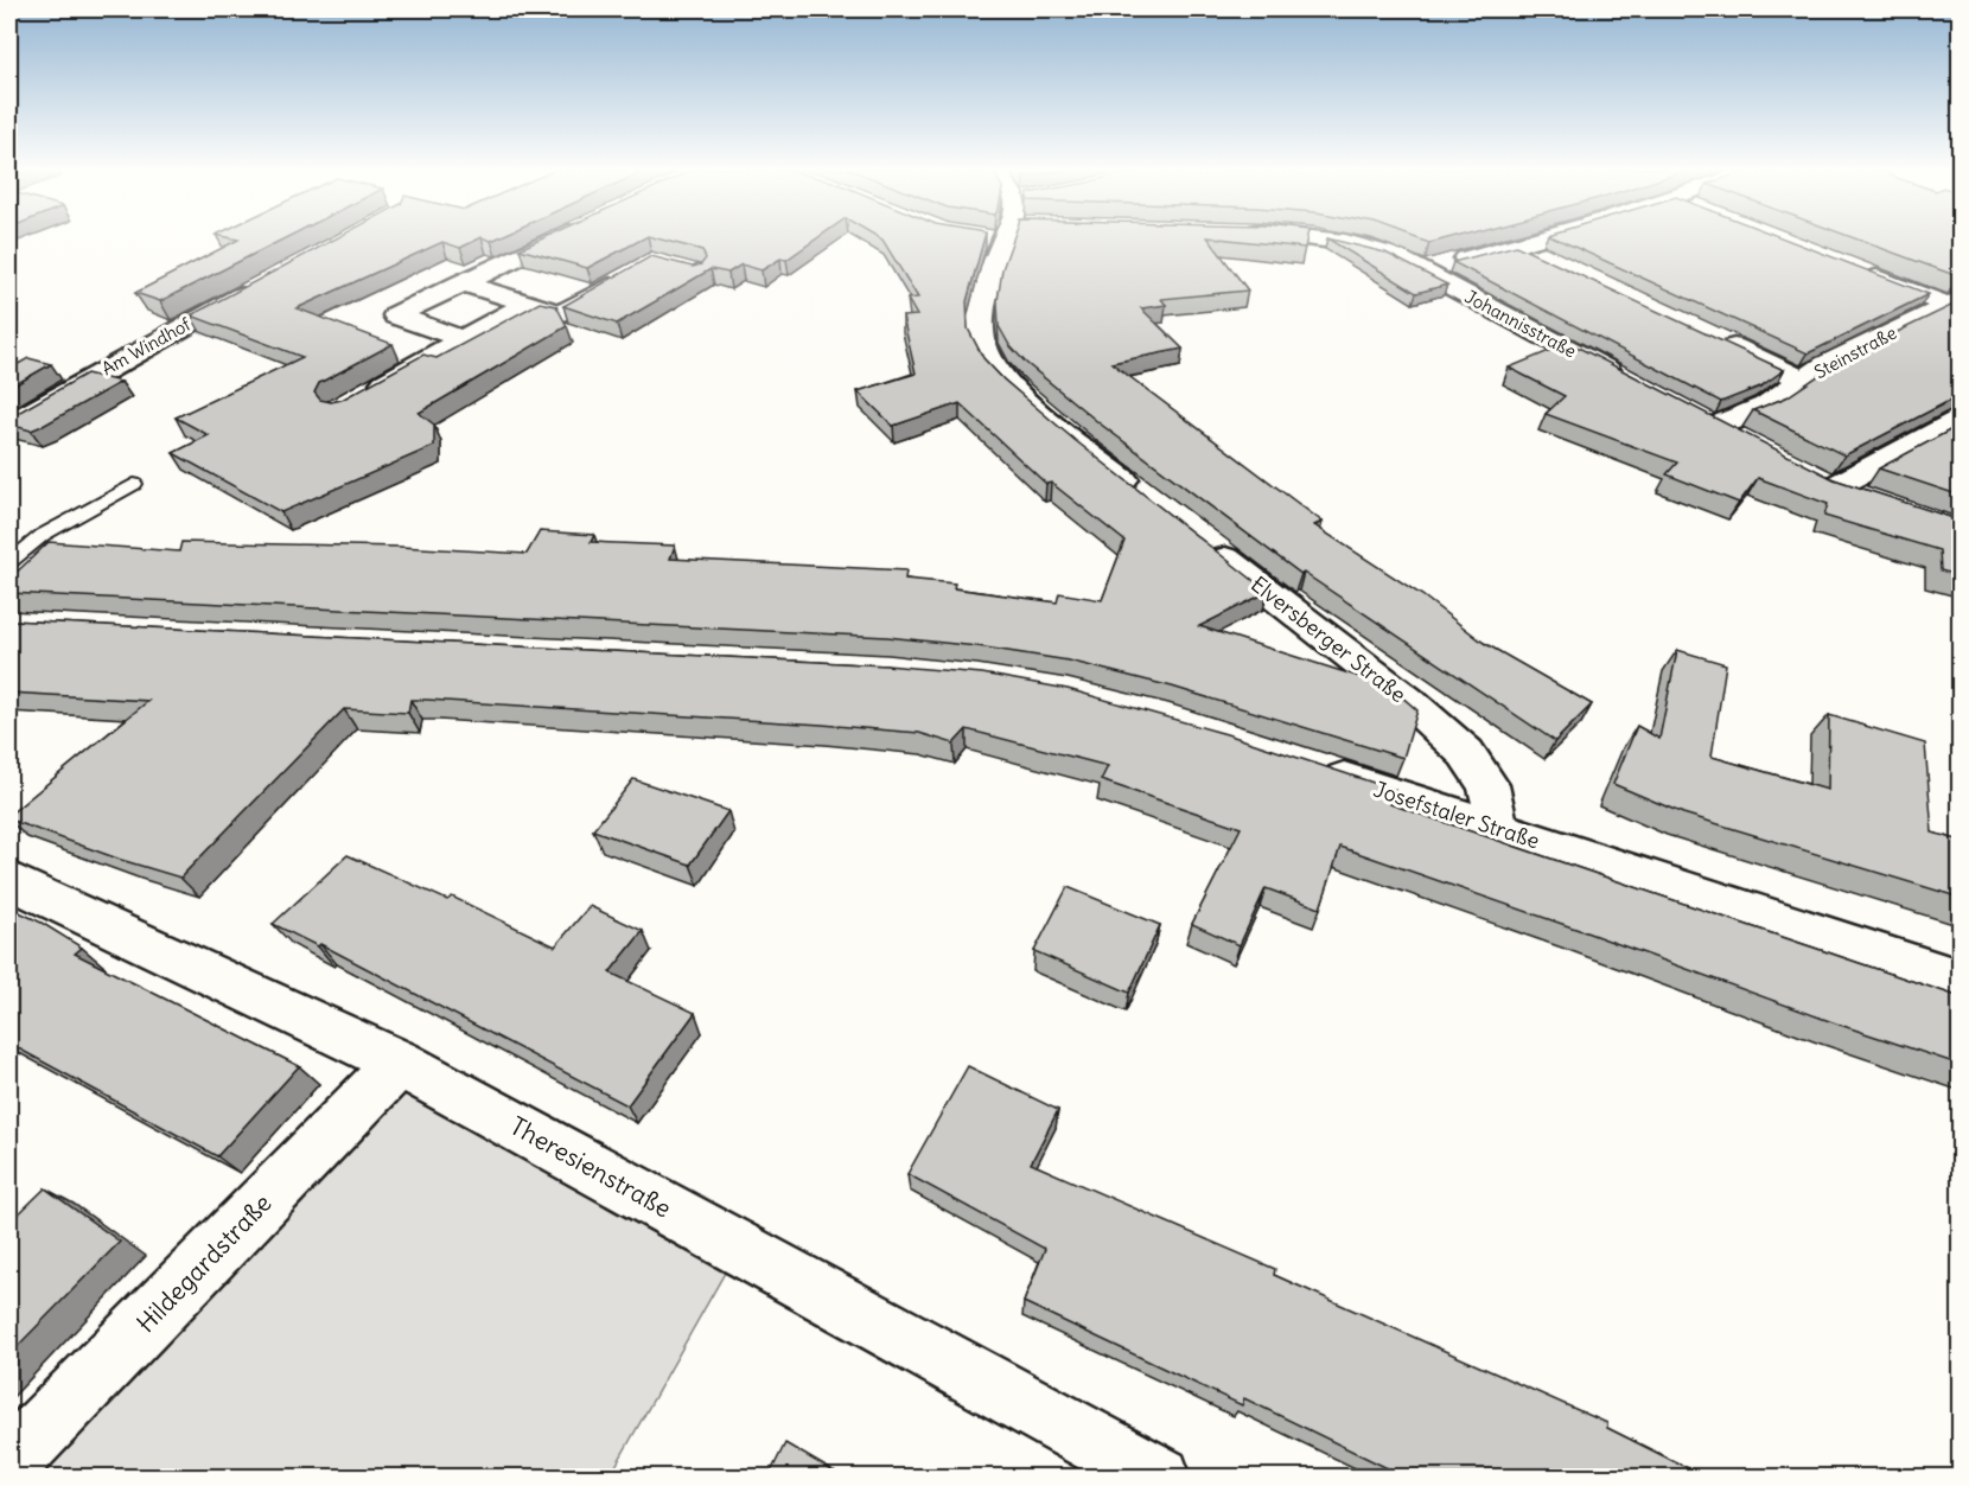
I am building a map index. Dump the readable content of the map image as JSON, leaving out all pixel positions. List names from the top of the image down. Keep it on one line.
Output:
{"streets":{"street":["Johannisstraße","Am Windhof","Steinstraße","Elversberger Straße","Josefstaler Straße","Theresienstraße","Hildegardstraße"]},"crossings":[["Elversberger Straße","Josefstaler Straße"],["Theresienstraße","Hildegardstraße"]]}
